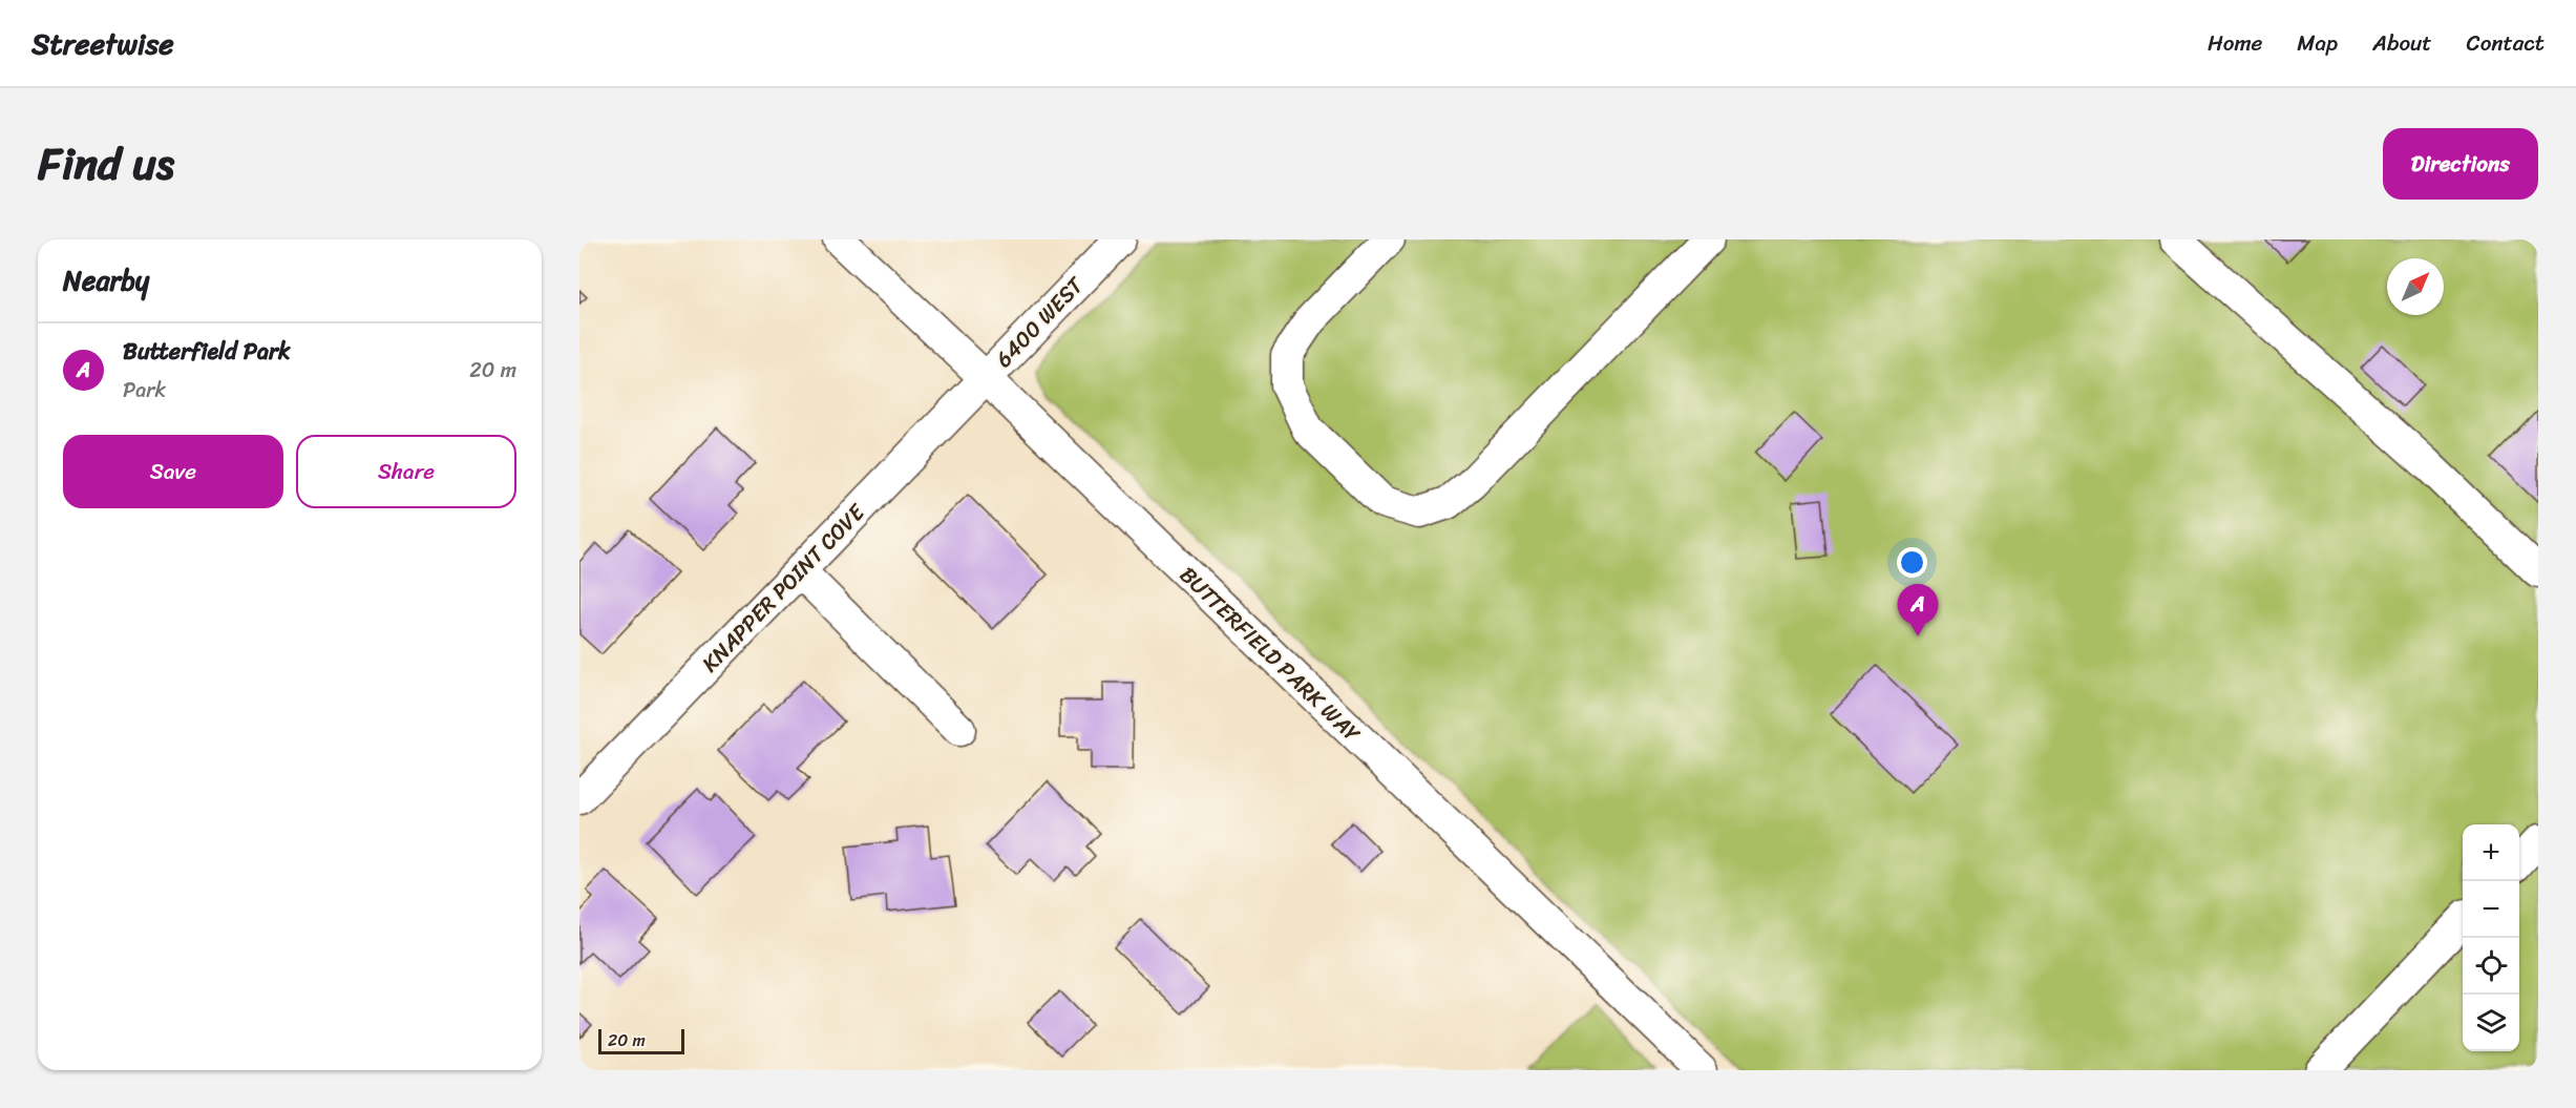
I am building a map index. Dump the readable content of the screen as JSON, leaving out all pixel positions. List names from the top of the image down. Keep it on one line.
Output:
{"streets":{"street":["6400 WEST","KNAPPER POINT COVE","BUTTERFIELD PARK WAY"]},"crossings":[["6400 WEST","KNAPPER POINT COVE"],["6400 WEST","BUTTERFIELD PARK WAY"],["KNAPPER POINT COVE","BUTTERFIELD PARK WAY"]],"scale_bar":"20 m","north":"top right","page":{"header":"Streetwise","nav":["Home","Map","About","Contact"],"title":"Find us","buttons":["Directions",["Save","Share"]],"heading":"Nearby","list":[{"mark":"A","name":"Butterfield Park","note":"Park","value":"20 m"}],"pins":"A","map_buttons":["+","−"],"scale":"20 m"}}
